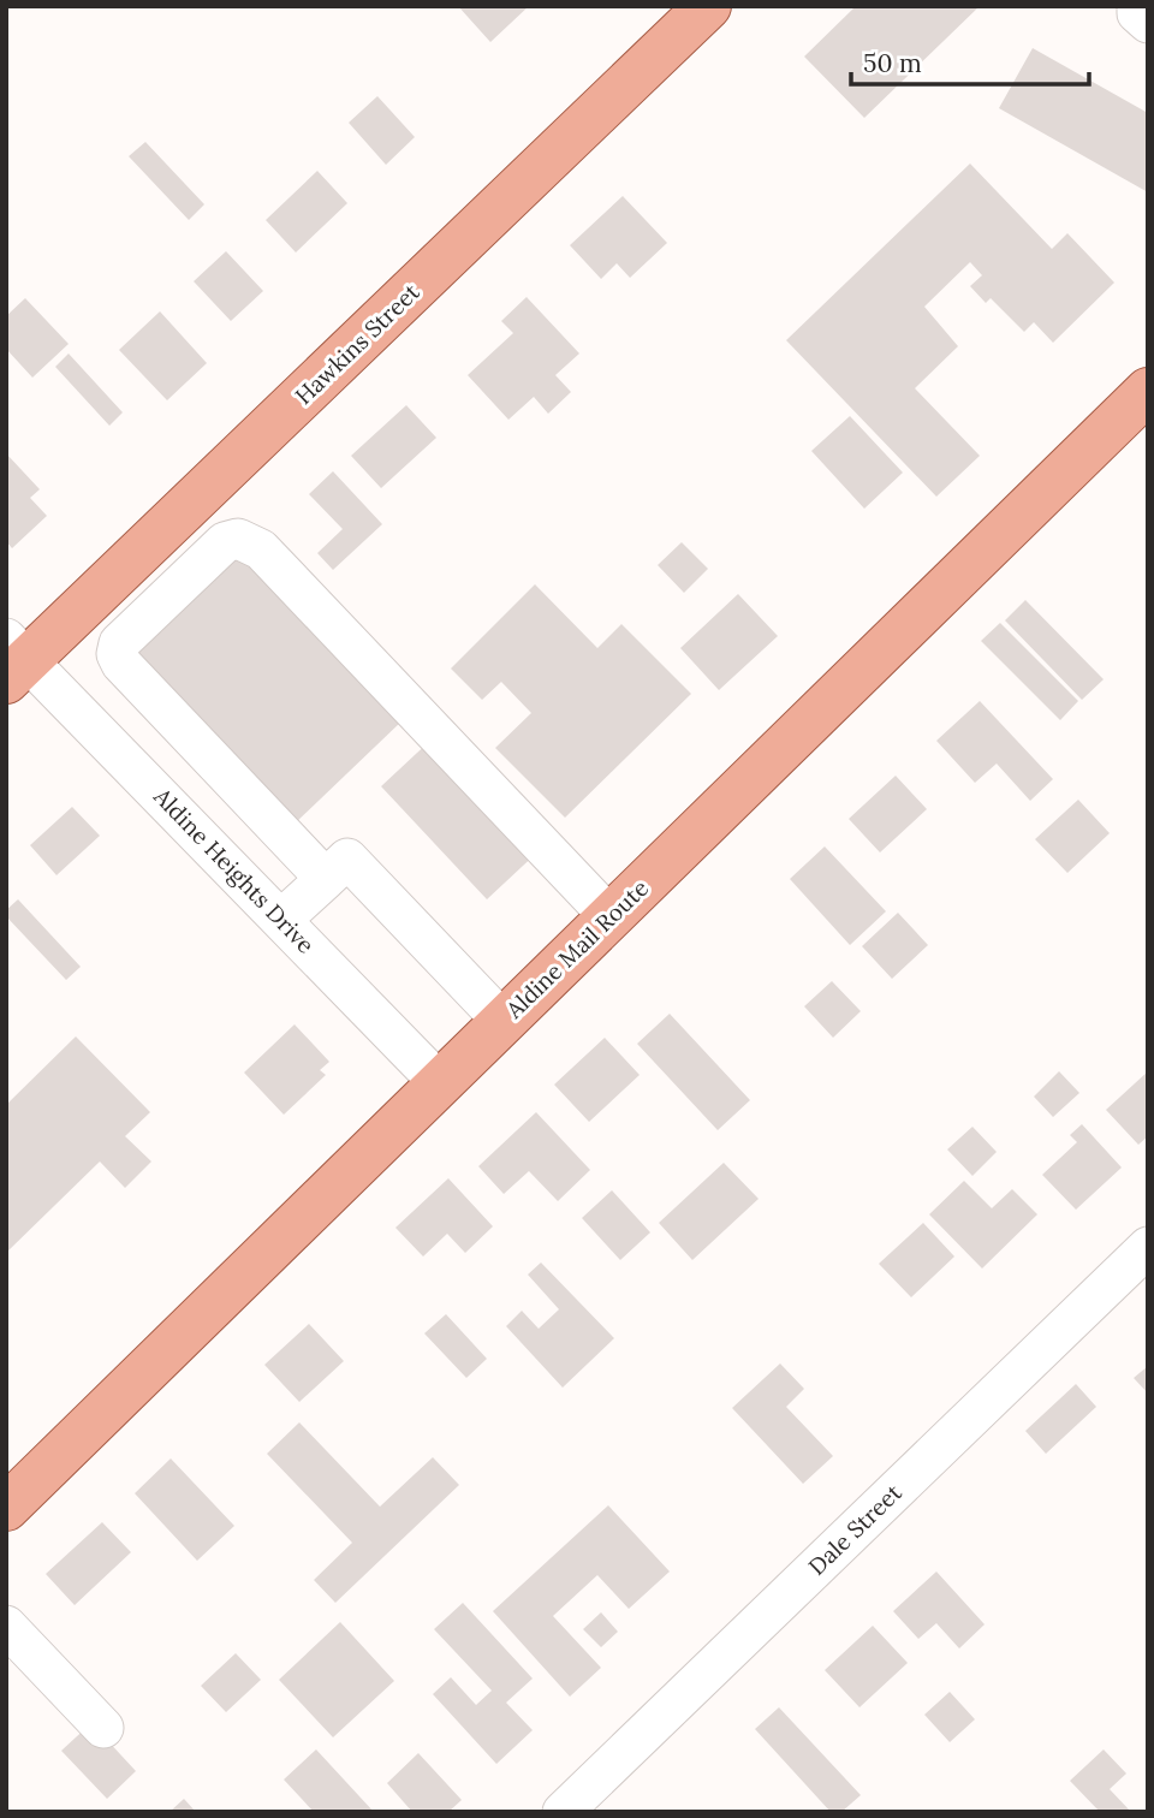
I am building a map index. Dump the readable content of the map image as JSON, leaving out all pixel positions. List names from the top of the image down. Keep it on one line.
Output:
{"streets":{"main road":["Hawkins Street","Aldine Mail Route"],"street":["Aldine Heights Drive","Dale Street"]},"crossings":[["Hawkins Street","Aldine Heights Drive"],["Aldine Heights Drive","Aldine Mail Route"]],"scale_bar":"50 m"}
